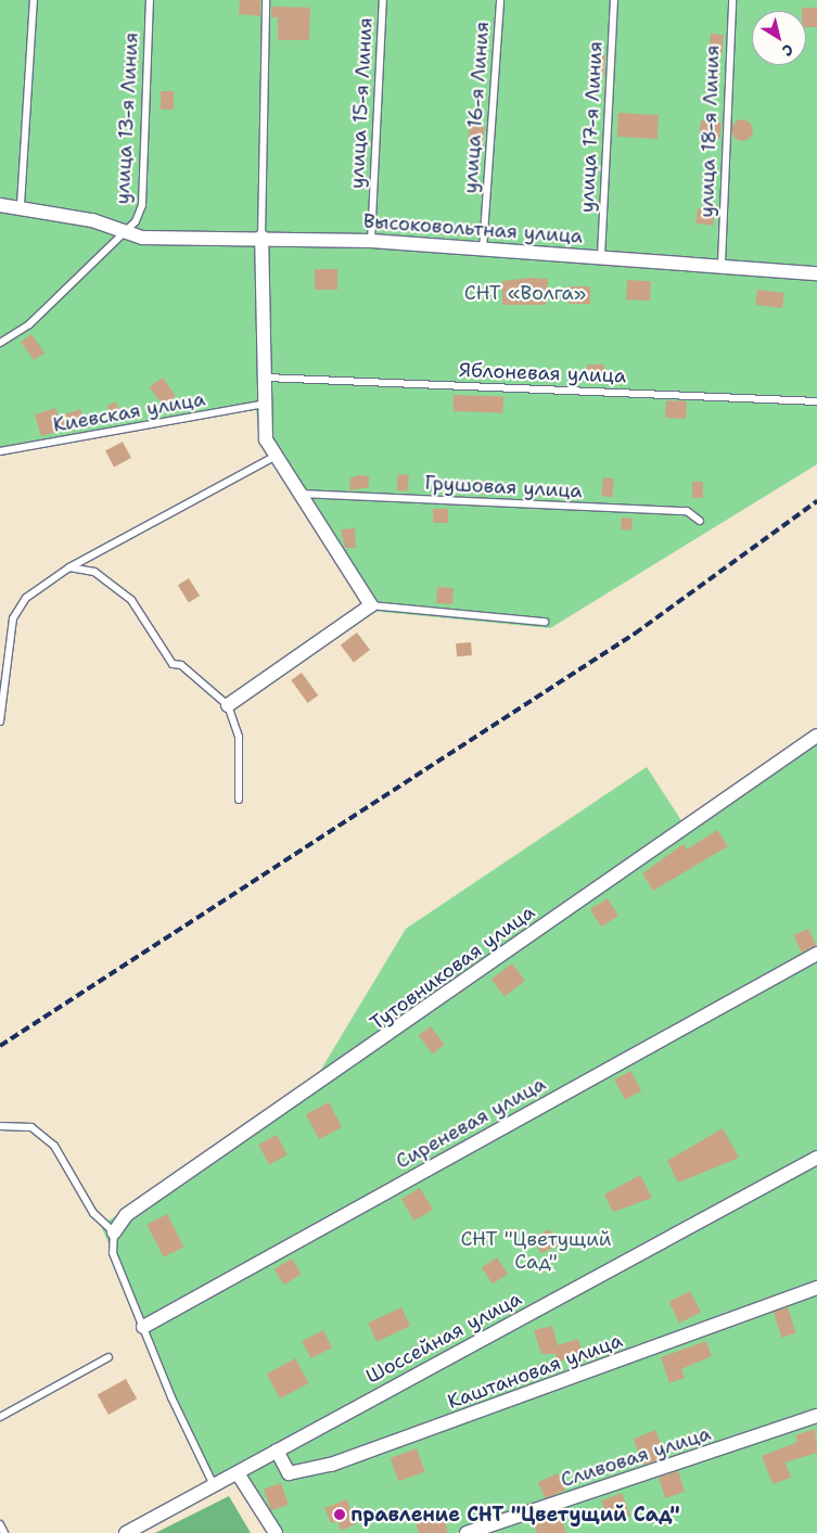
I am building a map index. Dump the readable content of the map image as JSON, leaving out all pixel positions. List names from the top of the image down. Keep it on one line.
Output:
{"streets":{"street":["Высоковольтная улица","Тутовниковая улица","Сиреневая улица","Шоссейная улица","Каштановая улица","Сливовая улица"],"lane":["улица 15-я Линия","улица 16-я Линия","улица 13-я Линия","улица 17-я Линия","улица 18-я Линия","Яблоневая улица","Киевская улица","Грушовая улица"]},"crossings":[["улица 15-я Линия","Высоковольтная улица"],["улица 16-я Линия","Высоковольтная улица"],["улица 13-я Линия","Высоковольтная улица"],["улица 17-я Линия","Высоковольтная улица"],["улица 18-я Линия","Высоковольтная улица"],["Шоссейная улица","Каштановая улица"]],"parks":["СНТ «Волга»","СНТ \"Цветущий Сад\""],"places":["правление СНТ \"Цветущий Сад\""],"north":"bottom right"}
